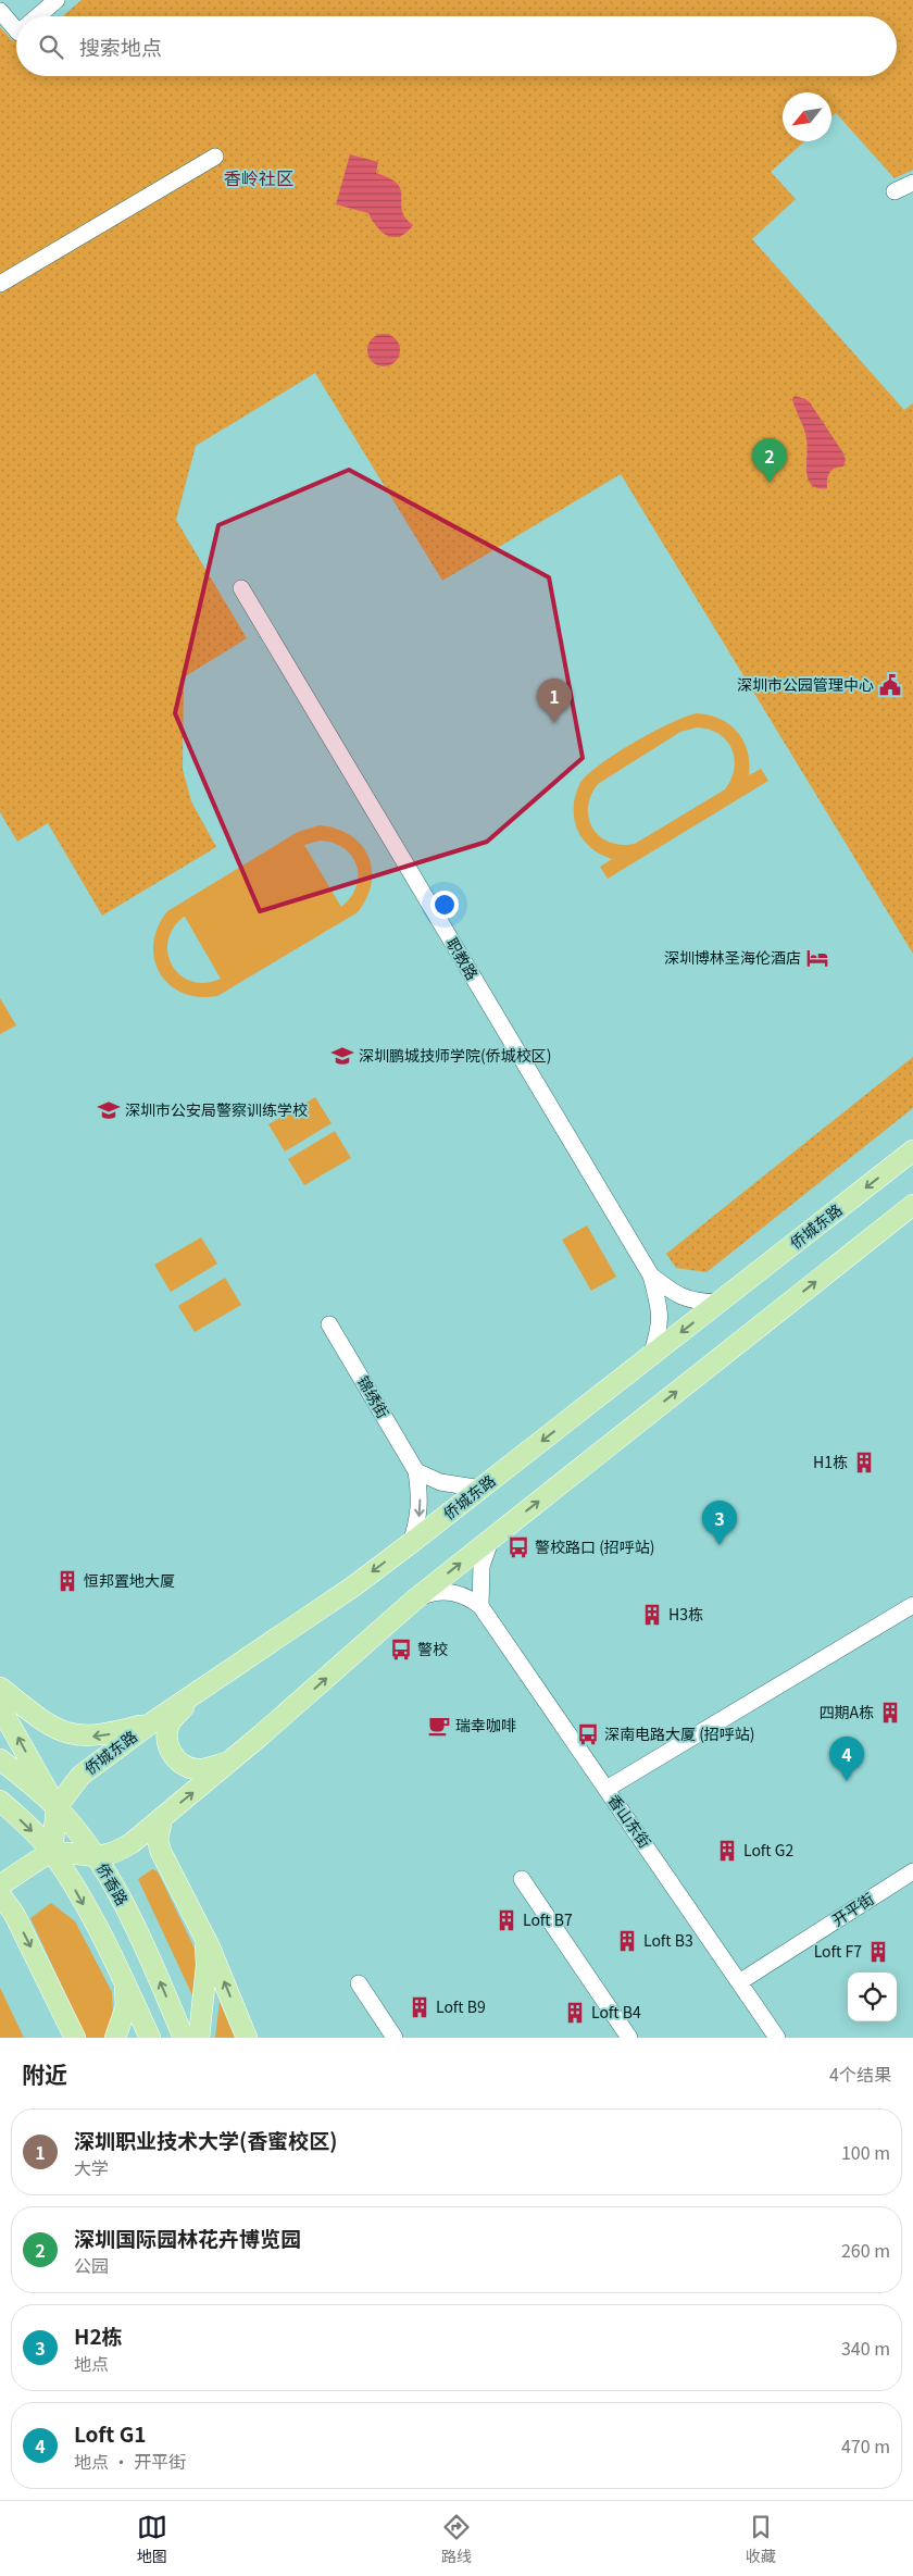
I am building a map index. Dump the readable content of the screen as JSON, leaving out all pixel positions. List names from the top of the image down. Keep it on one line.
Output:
{"streets":{"main road":["侨城东路","侨香路"],"street":["职教路","锦绣街","香山东街","开平街"]},"crossings":[["职教路","侨城东路"],["侨城东路","锦绣街"],["侨城东路","侨香路"],["香山东街","开平街"]],"districts":["香岭社区"],"places":{"public building":["深圳市公园管理中心"],"hotel":["深圳博林圣海伦酒店"],"school or university":["深圳鹏城技师学院(侨城校区)","深圳市公安局警察训练学校"],"building":["H1栋","恒邦置地大厦","H3栋","四期A栋","Loft G2","Loft B7","Loft B3","Loft F7","Loft B9","Loft B4"],"bus stop":["警校路口 (招呼站)","警校","深南电路大厦 (招呼站)"],"cafe":["瑞幸咖啡"]},"north":"bottom left","page":{"search":"搜索地点","pins":["2","1","3","4"],"heading":["附近","4个结果"],"list":[{"mark":"1","name":"深圳职业技术大学(香蜜校区)","note":"大学","value":"100 m"},{"mark":"2","name":"深圳国际园林花卉博览园","note":"公园","value":"260 m"},{"mark":"3","name":"H2栋","note":"地点","value":"340 m"},{"mark":"4","name":"Loft G1","note":"地点 · 开平街","value":"470 m"}],"nav":["地图","路线","收藏"]}}
